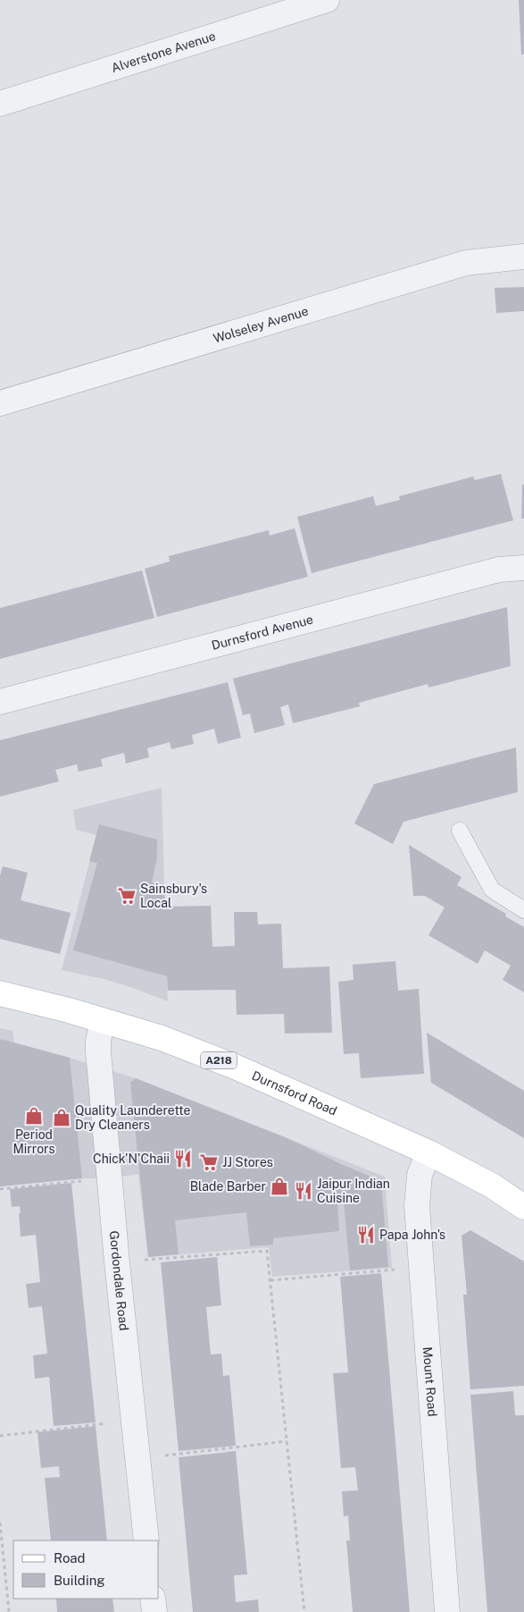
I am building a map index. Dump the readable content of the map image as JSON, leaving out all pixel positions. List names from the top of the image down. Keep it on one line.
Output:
{"streets":{"main road":["A218","Durnsford Road"],"street":["Alverstone Avenue","Wolseley Avenue","Durnsford Avenue","Gordondale Road","Mount Road"]},"crossings":[["Durnsford Road","Gordondale Road"],["Durnsford Road","Mount Road"]],"places":{"supermarket":["Sainsbury's Local","JJ Stores"],"shop":["Period Mirrors","Quality Launderette Dry Cleaners","Blade Barber"],"restaurant":["Chick'N'Chaii","Jaipur Indian Cuisine","Papa John's"]},"legend":["Road","Building"]}
